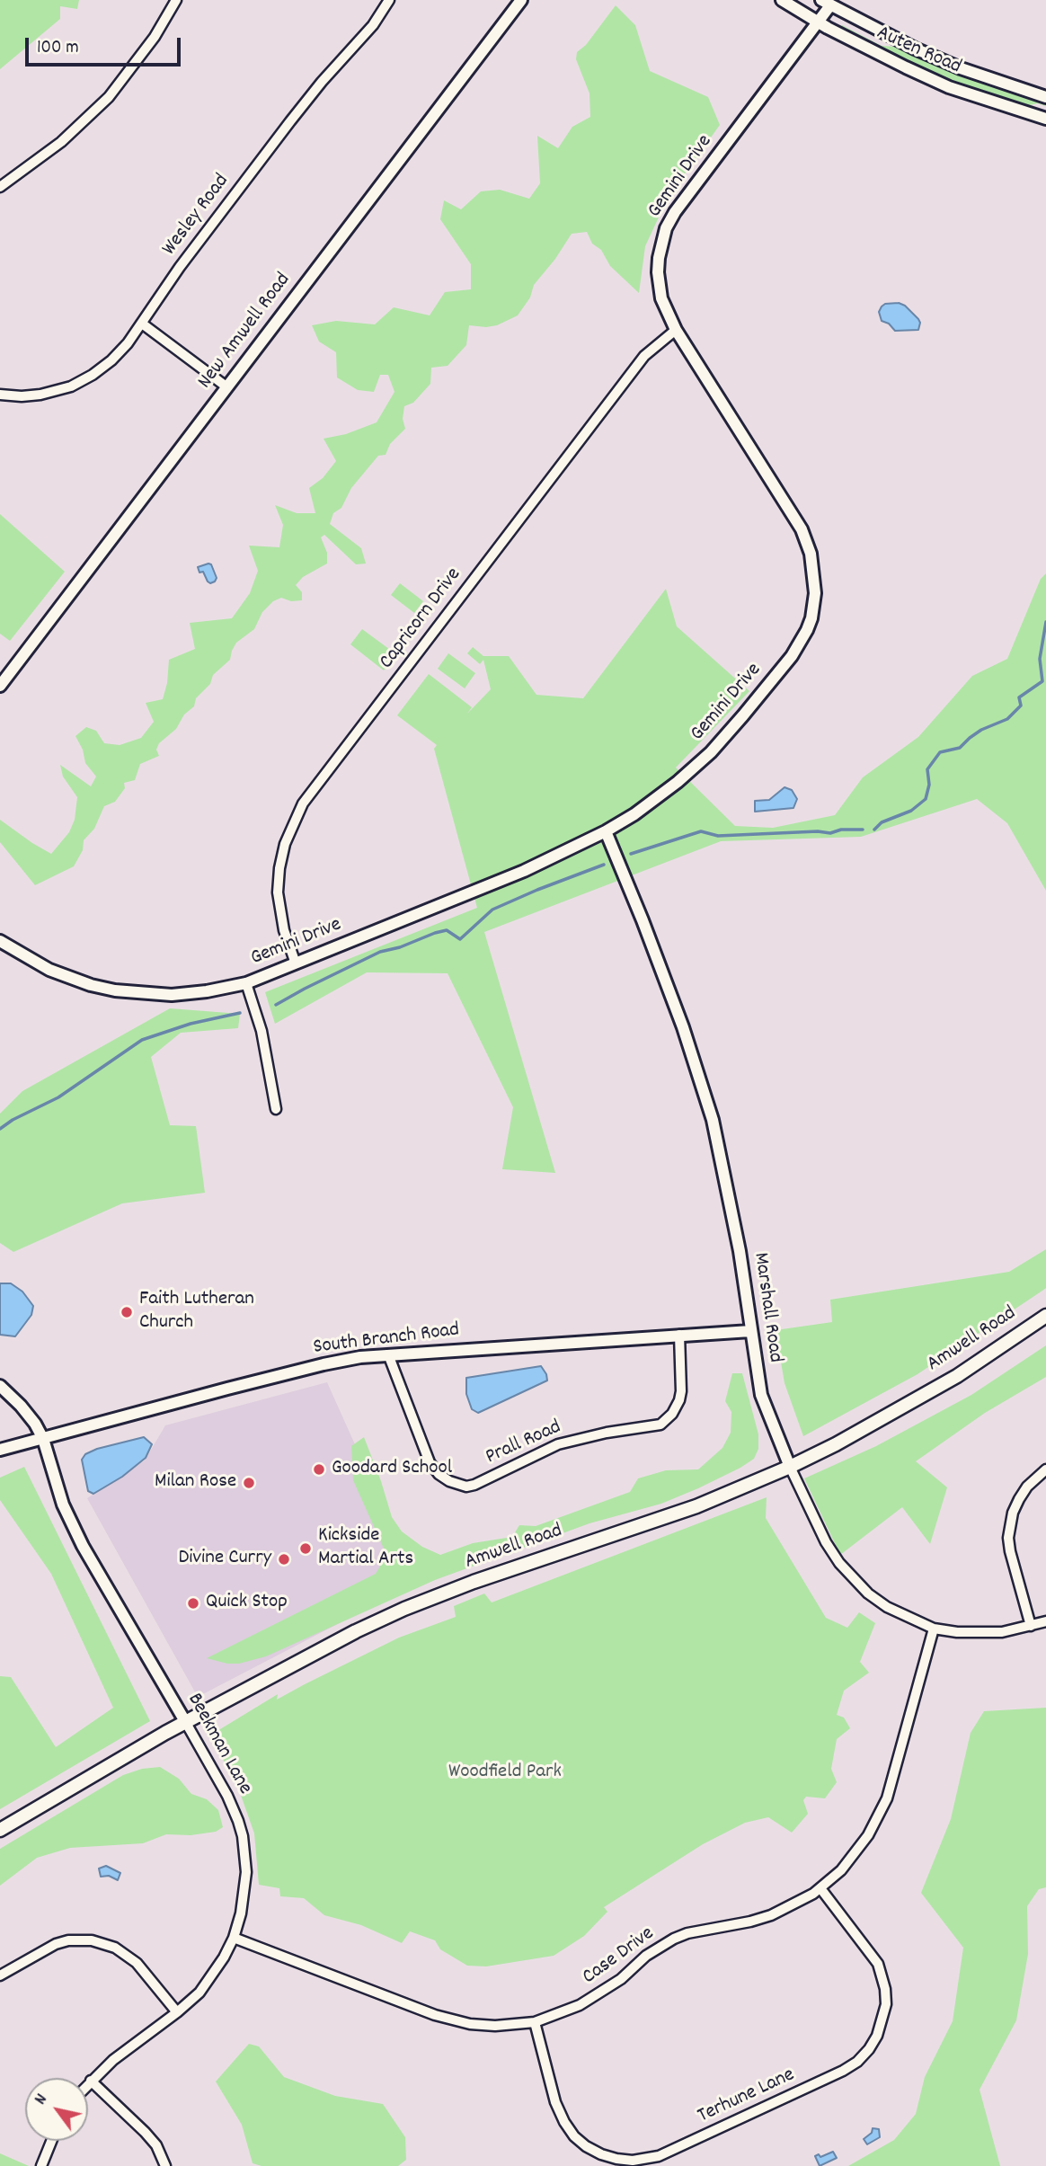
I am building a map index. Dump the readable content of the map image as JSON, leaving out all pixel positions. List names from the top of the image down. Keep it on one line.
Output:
{"streets":{"main road":["Amwell Road"],"street":["Auten Road","Gemini Drive","Wesley Road","New Amwell Road","Capricorn Drive","Marshall Road","South Branch Road","Prall Road","Beekman Lane","Case Drive","Terhune Lane"]},"crossings":[["Auten Road","Gemini Drive"],["Gemini Drive","Capricorn Drive"],["Gemini Drive","Marshall Road"],["Marshall Road","South Branch Road"],["Marshall Road","Amwell Road"],["Marshall Road","Case Drive"],["South Branch Road","Prall Road"],["South Branch Road","Beekman Lane"],["Amwell Road","Beekman Lane"],["Beekman Lane","Case Drive"],["Case Drive","Terhune Lane"]],"parks":["Woodfield Park"],"places":["Faith Lutheran Church","Goodard School","Milan Rose","Kickside Martial Arts","Divine Curry","Quick Stop"],"scale_bar":"100 m","north":"top left"}
